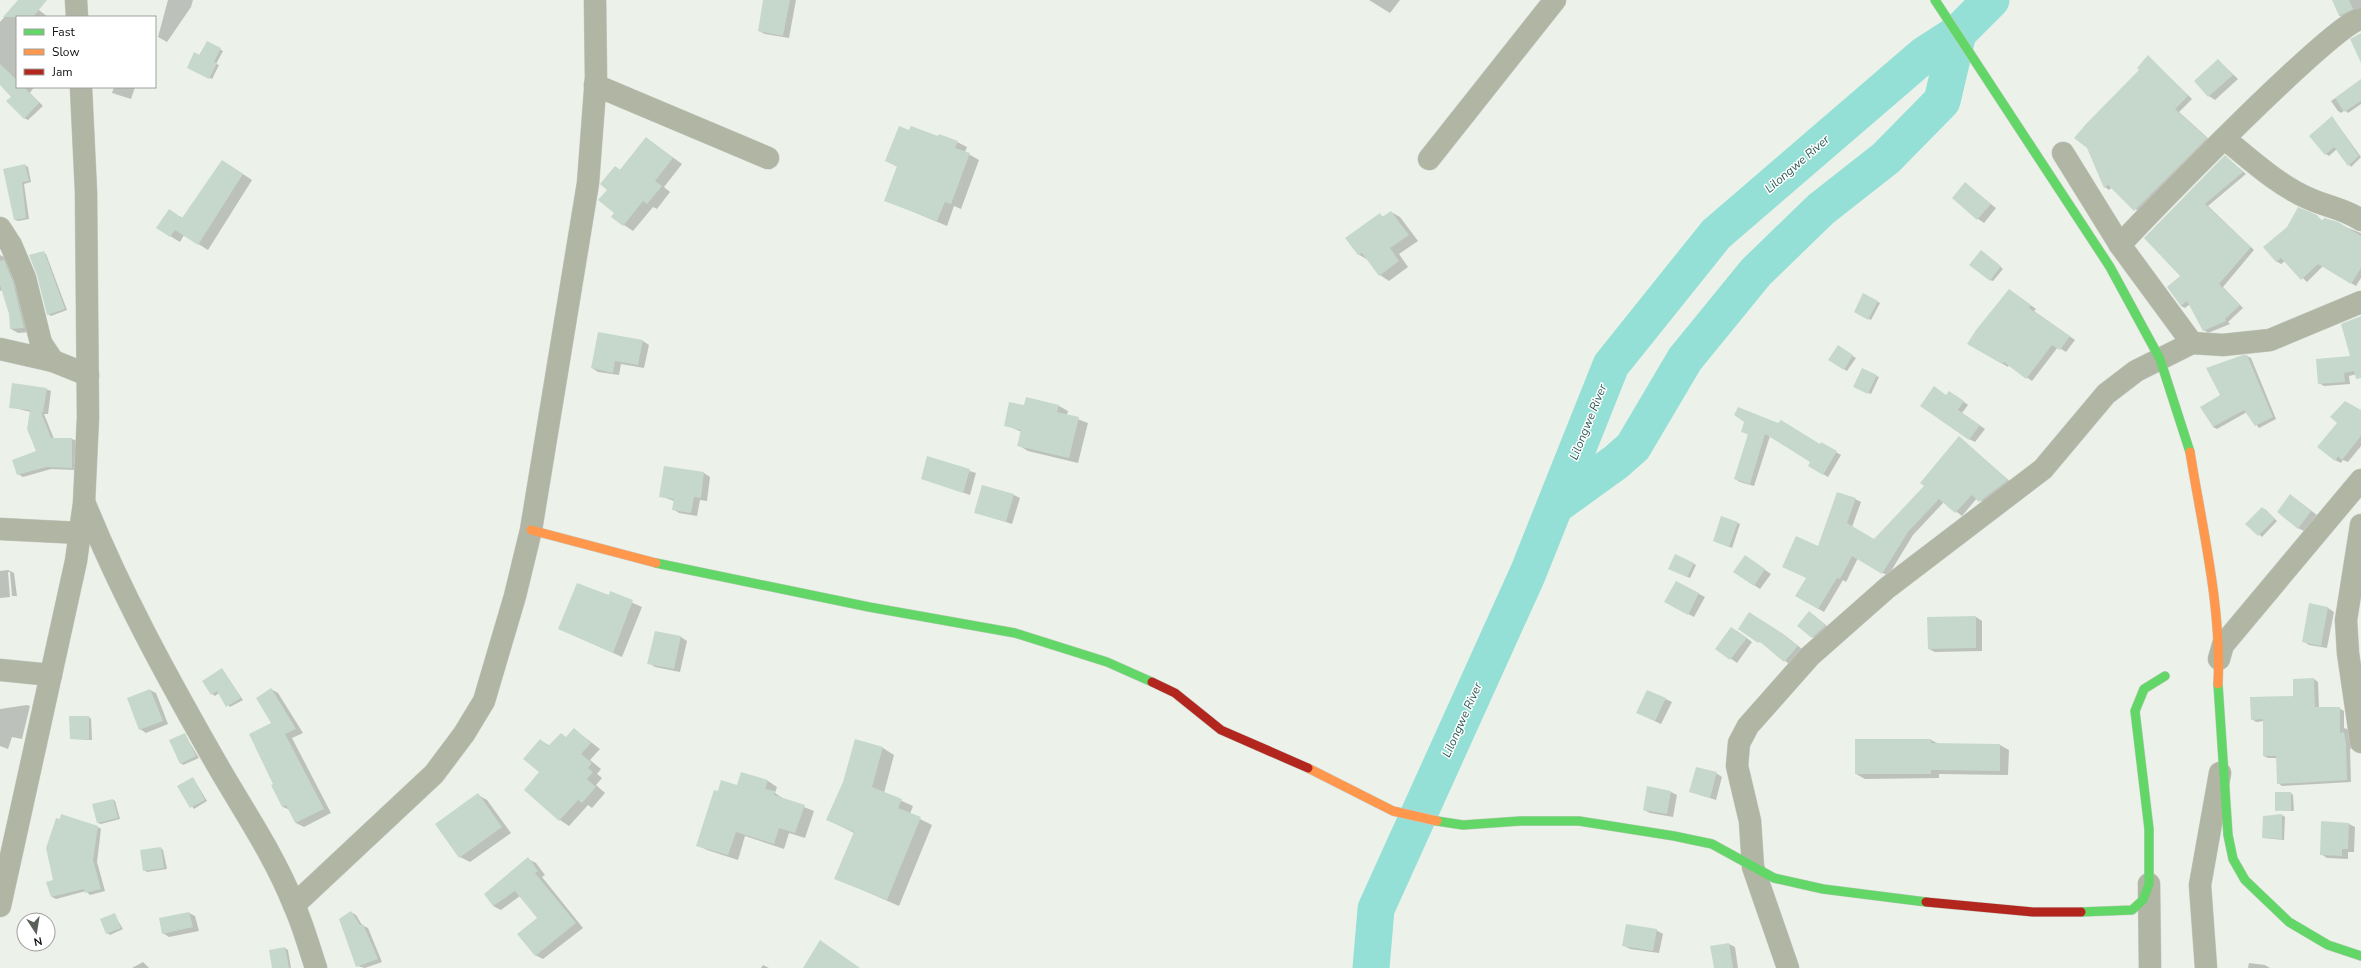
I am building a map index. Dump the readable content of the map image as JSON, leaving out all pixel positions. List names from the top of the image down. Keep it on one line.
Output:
{"water":["Lilongwe River"],"legend":["Fast","Slow","Jam"],"north":"bottom"}
